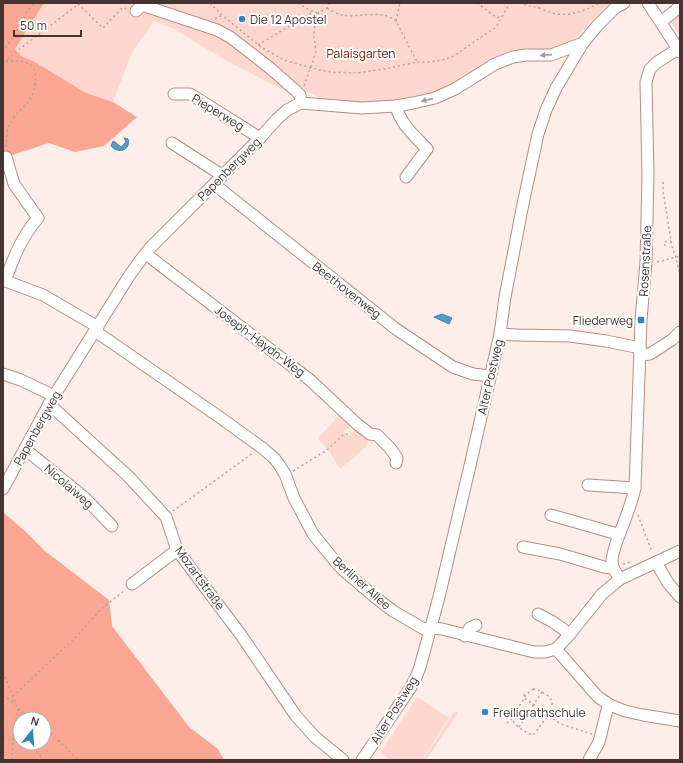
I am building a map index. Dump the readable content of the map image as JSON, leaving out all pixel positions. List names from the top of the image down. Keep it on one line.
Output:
{"streets":{"street":["Pieperweg","Papenbergweg","Rosenstraße","Beethovenweg","Joseph-Haydn-Weg","Alter Postweg","Nicolaiweg","Mozartstraße","Berliner Allee"]},"crossings":[["Pieperweg","Papenbergweg"],["Papenbergweg","Beethovenweg"],["Papenbergweg","Joseph-Haydn-Weg"],["Papenbergweg","Nicolaiweg"],["Papenbergweg","Mozartstraße"],["Papenbergweg","Berliner Allee"],["Beethovenweg","Alter Postweg"],["Alter Postweg","Berliner Allee"]],"parks":["Palaisgarten"],"places":{"other":["Die 12 Apostel","Freiligrathschule"],"transit":["Fliederweg"]},"scale_bar":"50 m","north":"top"}
